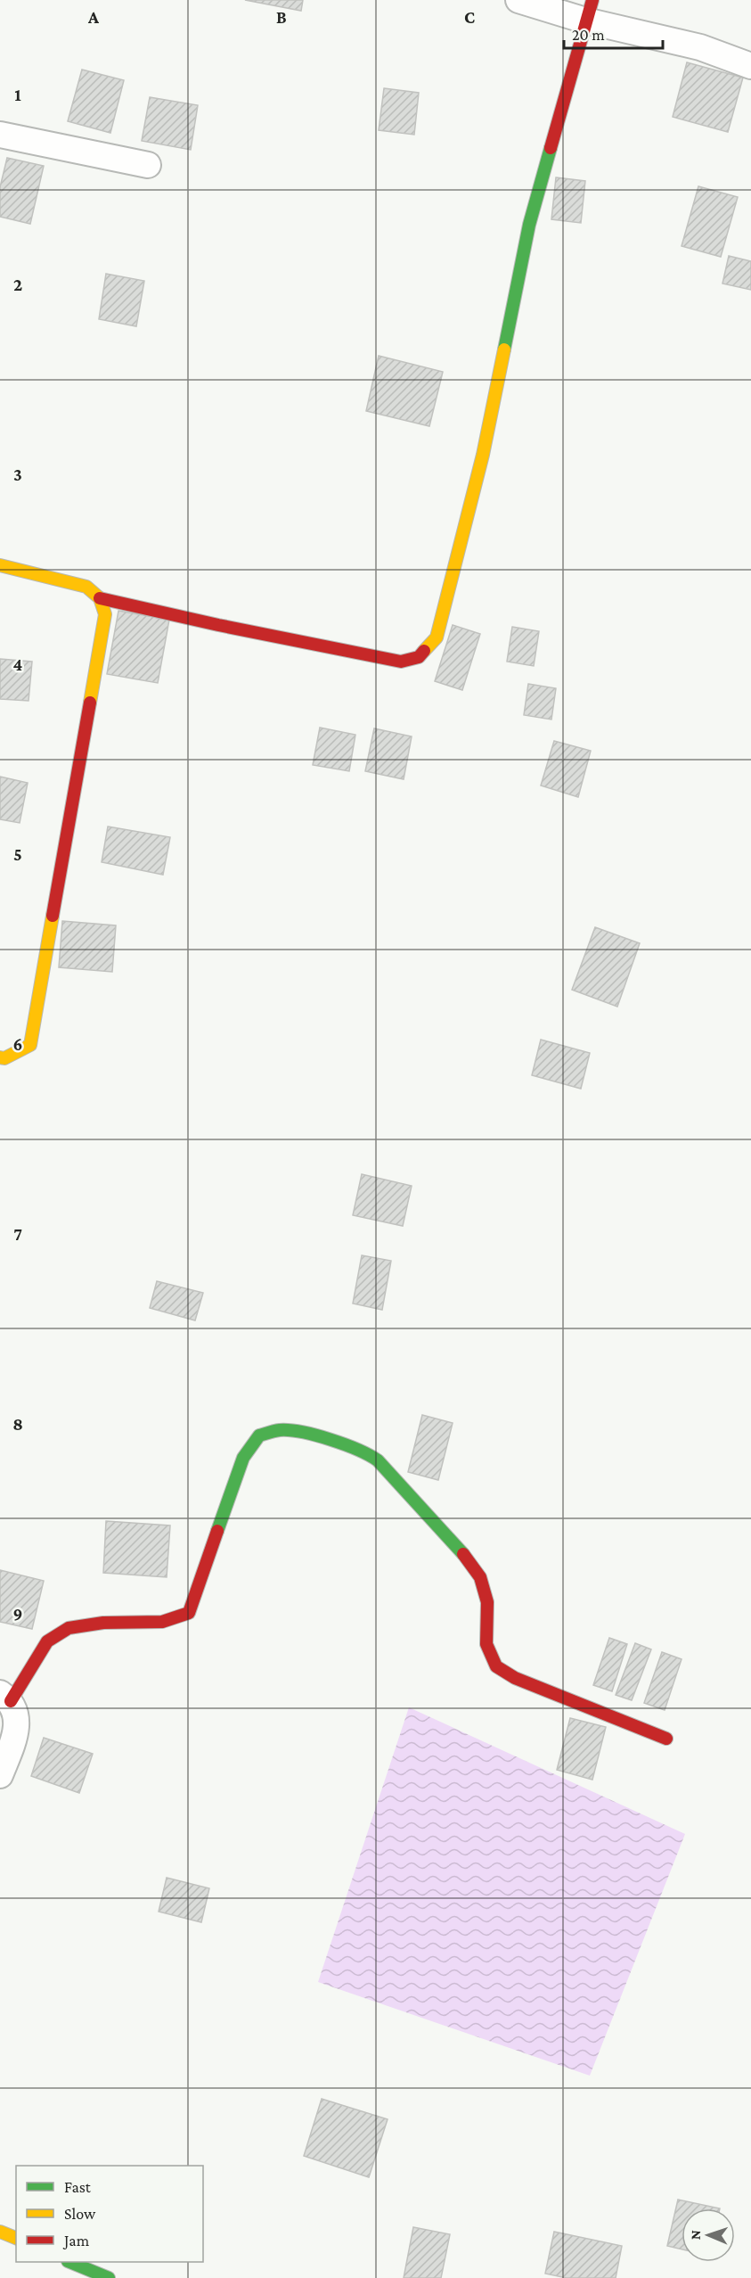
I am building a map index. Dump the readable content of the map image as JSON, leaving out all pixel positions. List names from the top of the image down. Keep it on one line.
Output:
{"legend":["Fast","Slow","Jam"],"scale_bar":"20 m","north":"left","grid":{"columns":["A","B","C"],"rows":["1","2","3","4","5","6","7","8","9"]}}
